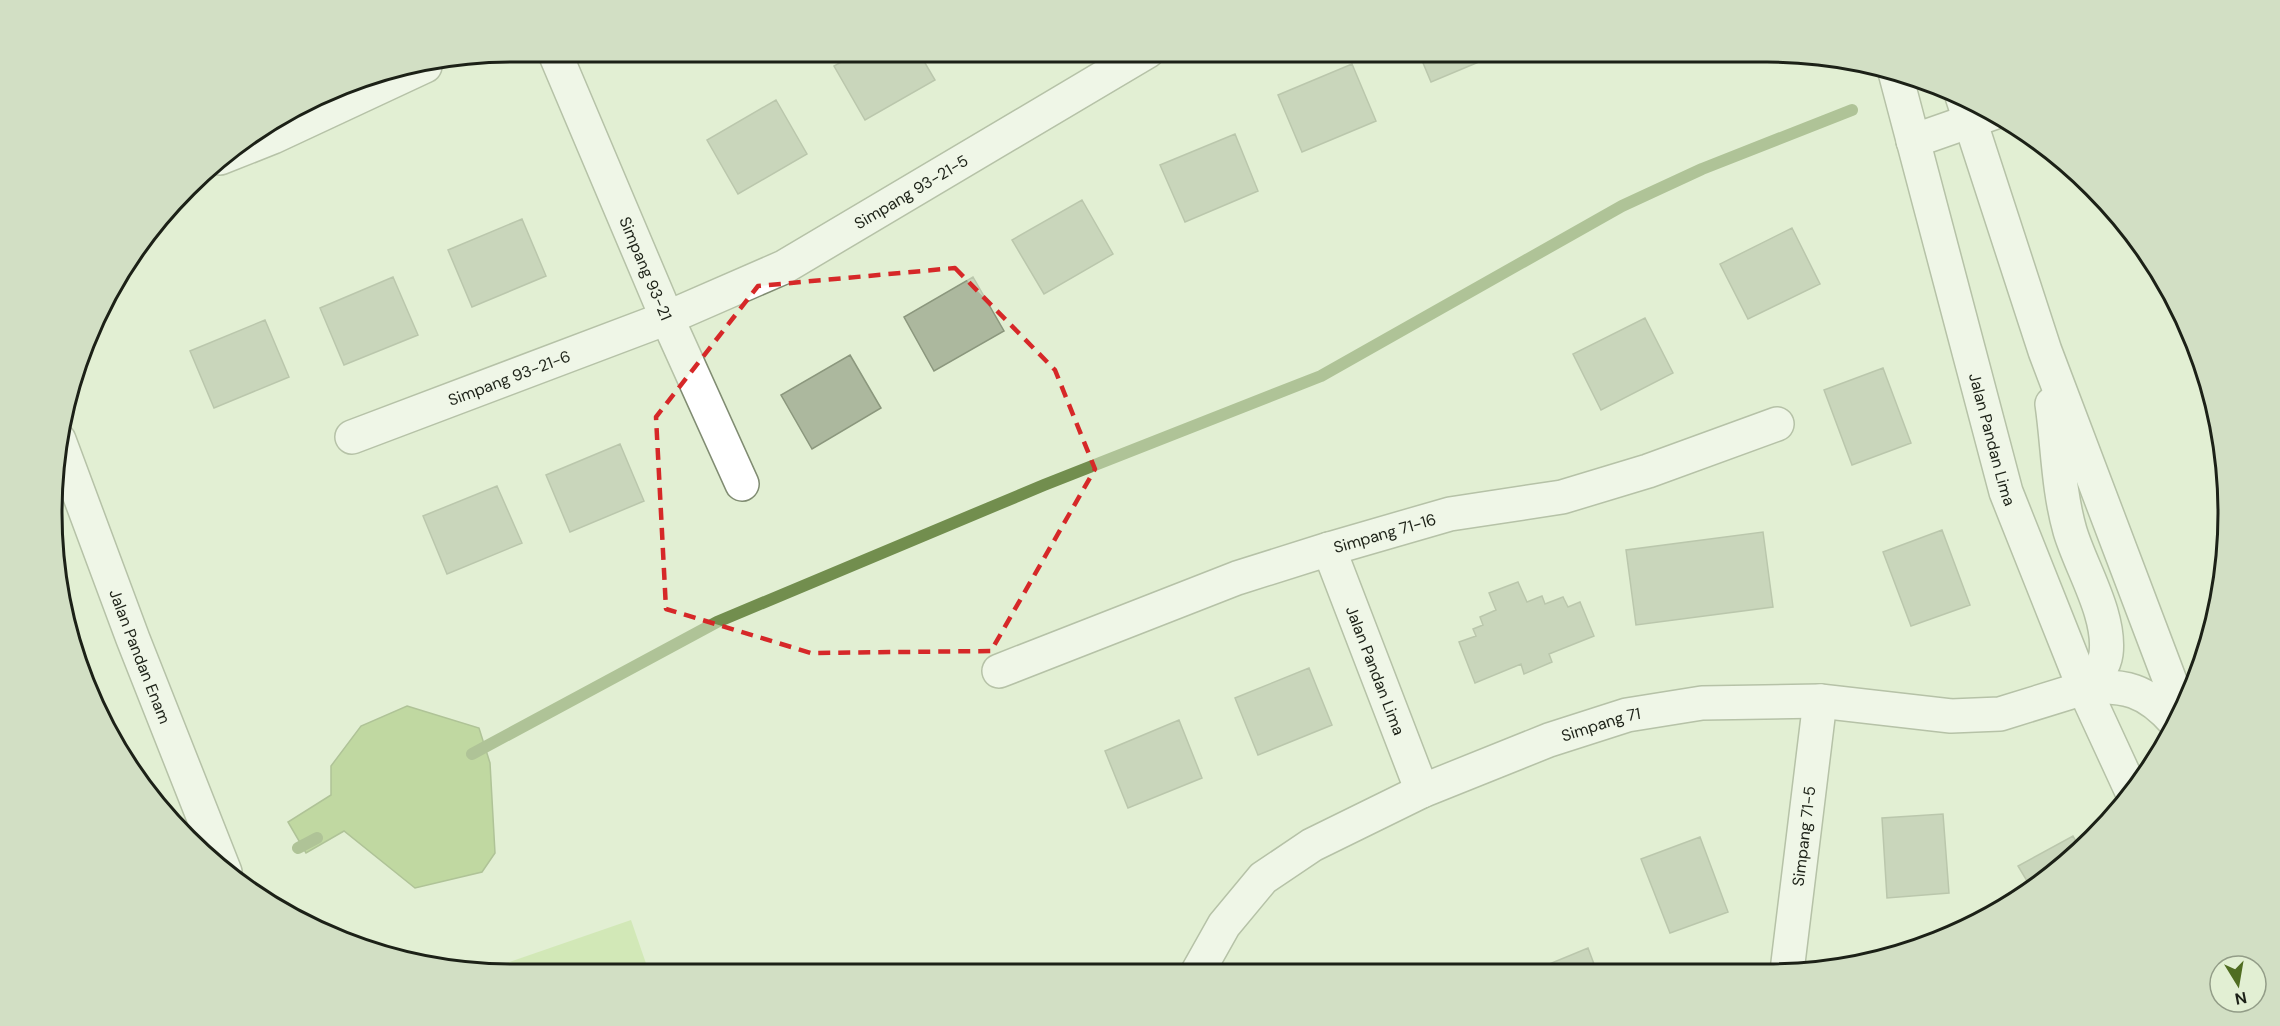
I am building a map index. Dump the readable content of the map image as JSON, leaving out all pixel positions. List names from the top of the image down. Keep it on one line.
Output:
{"streets":{"street":["Simpang 93-21-5","Simpang 93-21","Simpang 93-21-6","Jalan Pandan Lima","Simpang 71-16","Jalan Pandan Enam","Simpang 71","Simpang 71-5"]},"crossings":[["Simpang 93-21-5","Simpang 93-21"],["Simpang 93-21-5","Simpang 93-21-6"],["Simpang 93-21","Simpang 93-21-6"],["Jalan Pandan Lima","Simpang 71-16"],["Jalan Pandan Lima","Simpang 71"],["Simpang 71","Simpang 71-5"]],"north":"bottom"}
